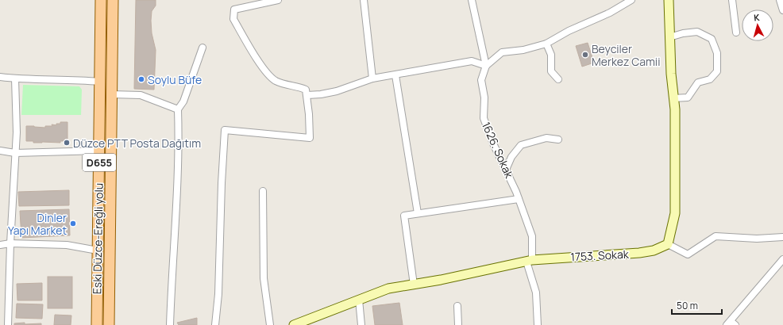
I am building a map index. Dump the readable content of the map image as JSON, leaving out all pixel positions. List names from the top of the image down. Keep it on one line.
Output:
{"streets":{"main road":["D655","Eski Düzce-Ereğli yolu"],"street":["1626. Sokak","1753. Sokak"]},"crossings":[["1626. Sokak","1753. Sokak"]],"places":["Beyciler Merkez Camii","Soylu Büfe","Düzce PTT Posta Dağıtım","Dinler Yapı Market"],"scale_bar":"50 m","north":"top"}
